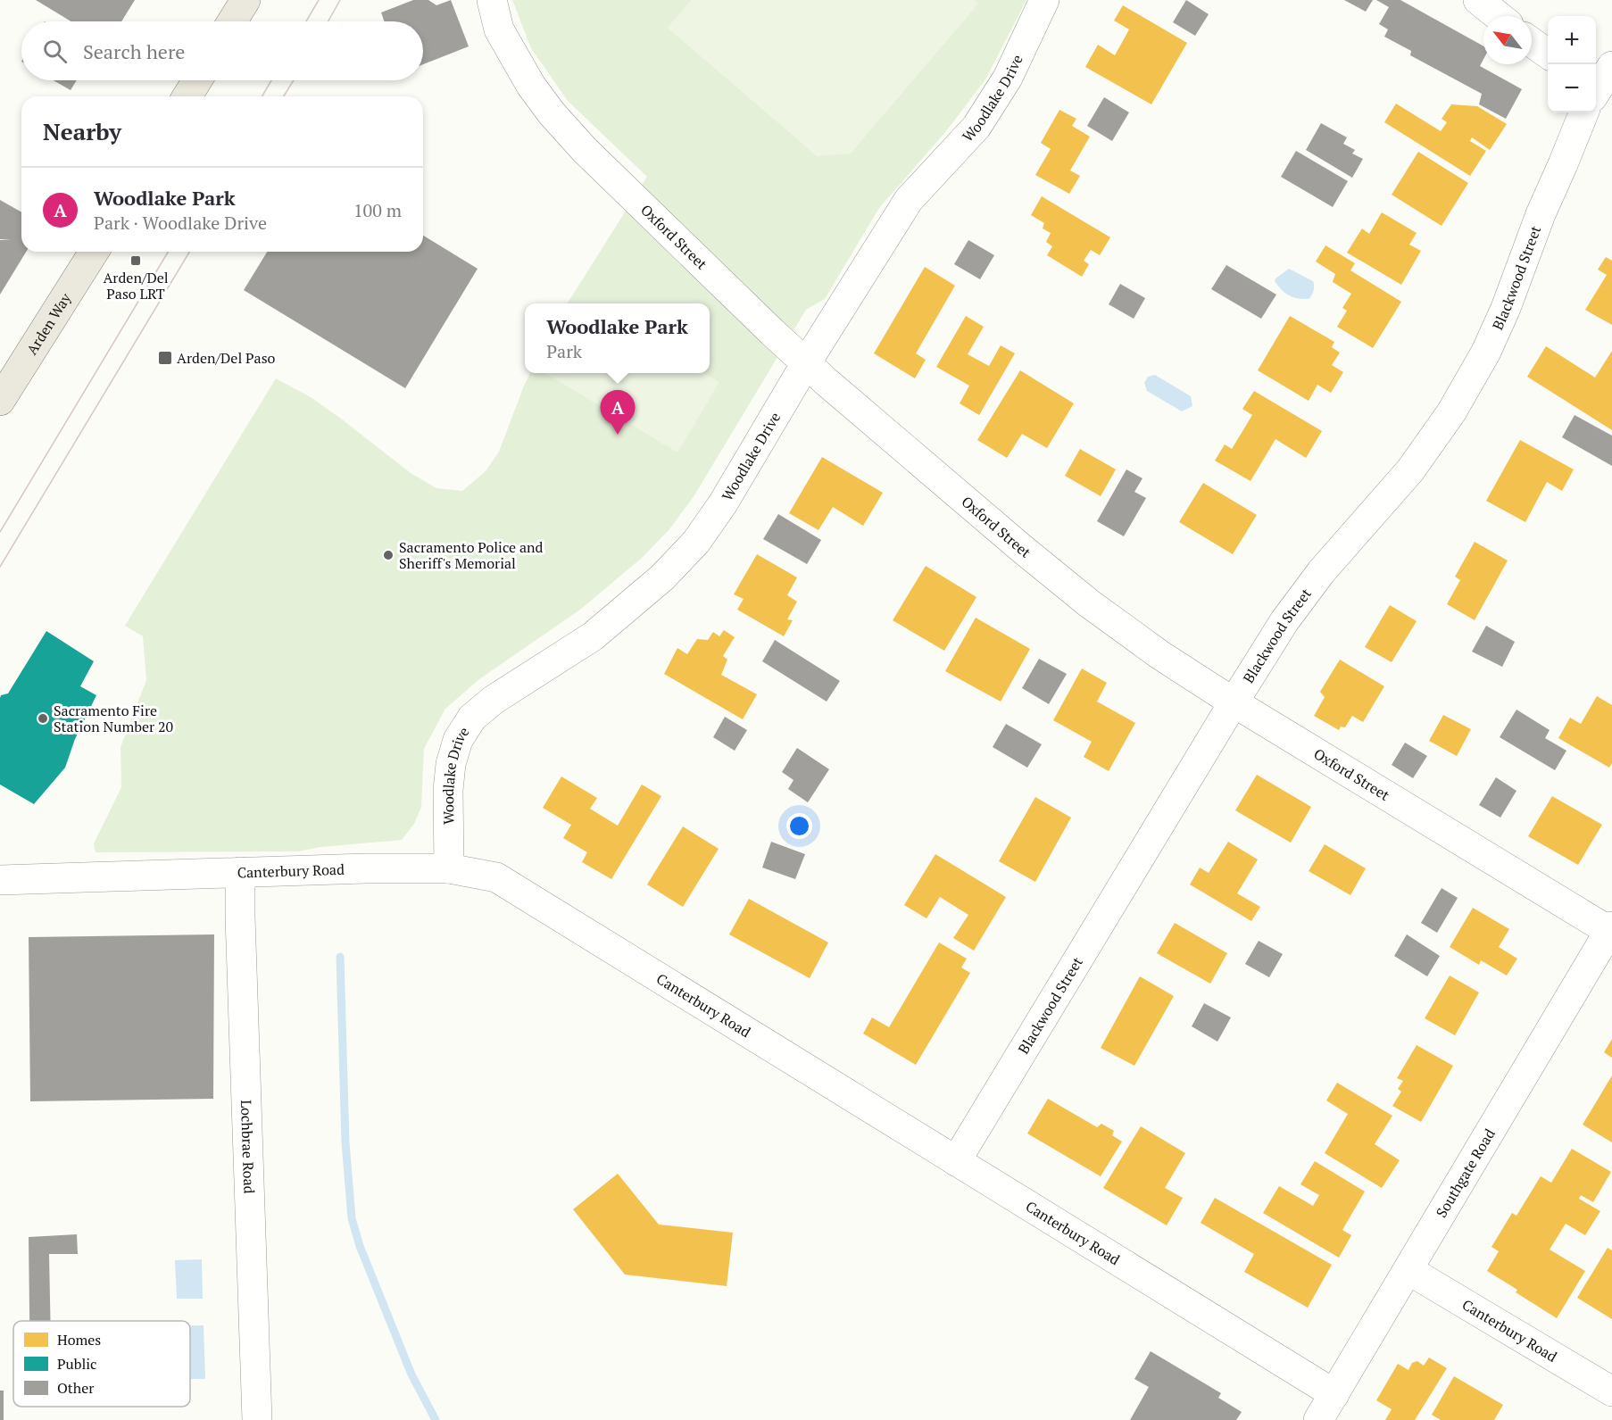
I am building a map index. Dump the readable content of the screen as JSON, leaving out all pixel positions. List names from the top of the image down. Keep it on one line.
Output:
{"streets":{"main road":["Arden Way"],"street":["Woodlake Drive","Oxford Street","Blackwood Street","Canterbury Road","Lochbrae Road","Southgate Road"]},"crossings":[["Woodlake Drive","Oxford Street"],["Woodlake Drive","Canterbury Road"],["Oxford Street","Blackwood Street"],["Oxford Street","Southgate Road"],["Blackwood Street","Canterbury Road"],["Canterbury Road","Lochbrae Road"],["Canterbury Road","Southgate Road"]],"places":{"transit":["Arden/Del Paso LRT","Arden/Del Paso"],"other":["Sacramento Police and Sheriff's Memorial","Sacramento Fire Station Number 20"]},"legend":["Homes","Public","Other"],"north":"top left","page":{"map_buttons":["+","−"],"search":"Search here","heading":"Nearby","list":[{"mark":"A","name":"Woodlake Park","note":"Park · Woodlake Drive","value":"100 m"}],"popup":["Woodlake Park","Park"],"pins":"A"}}
